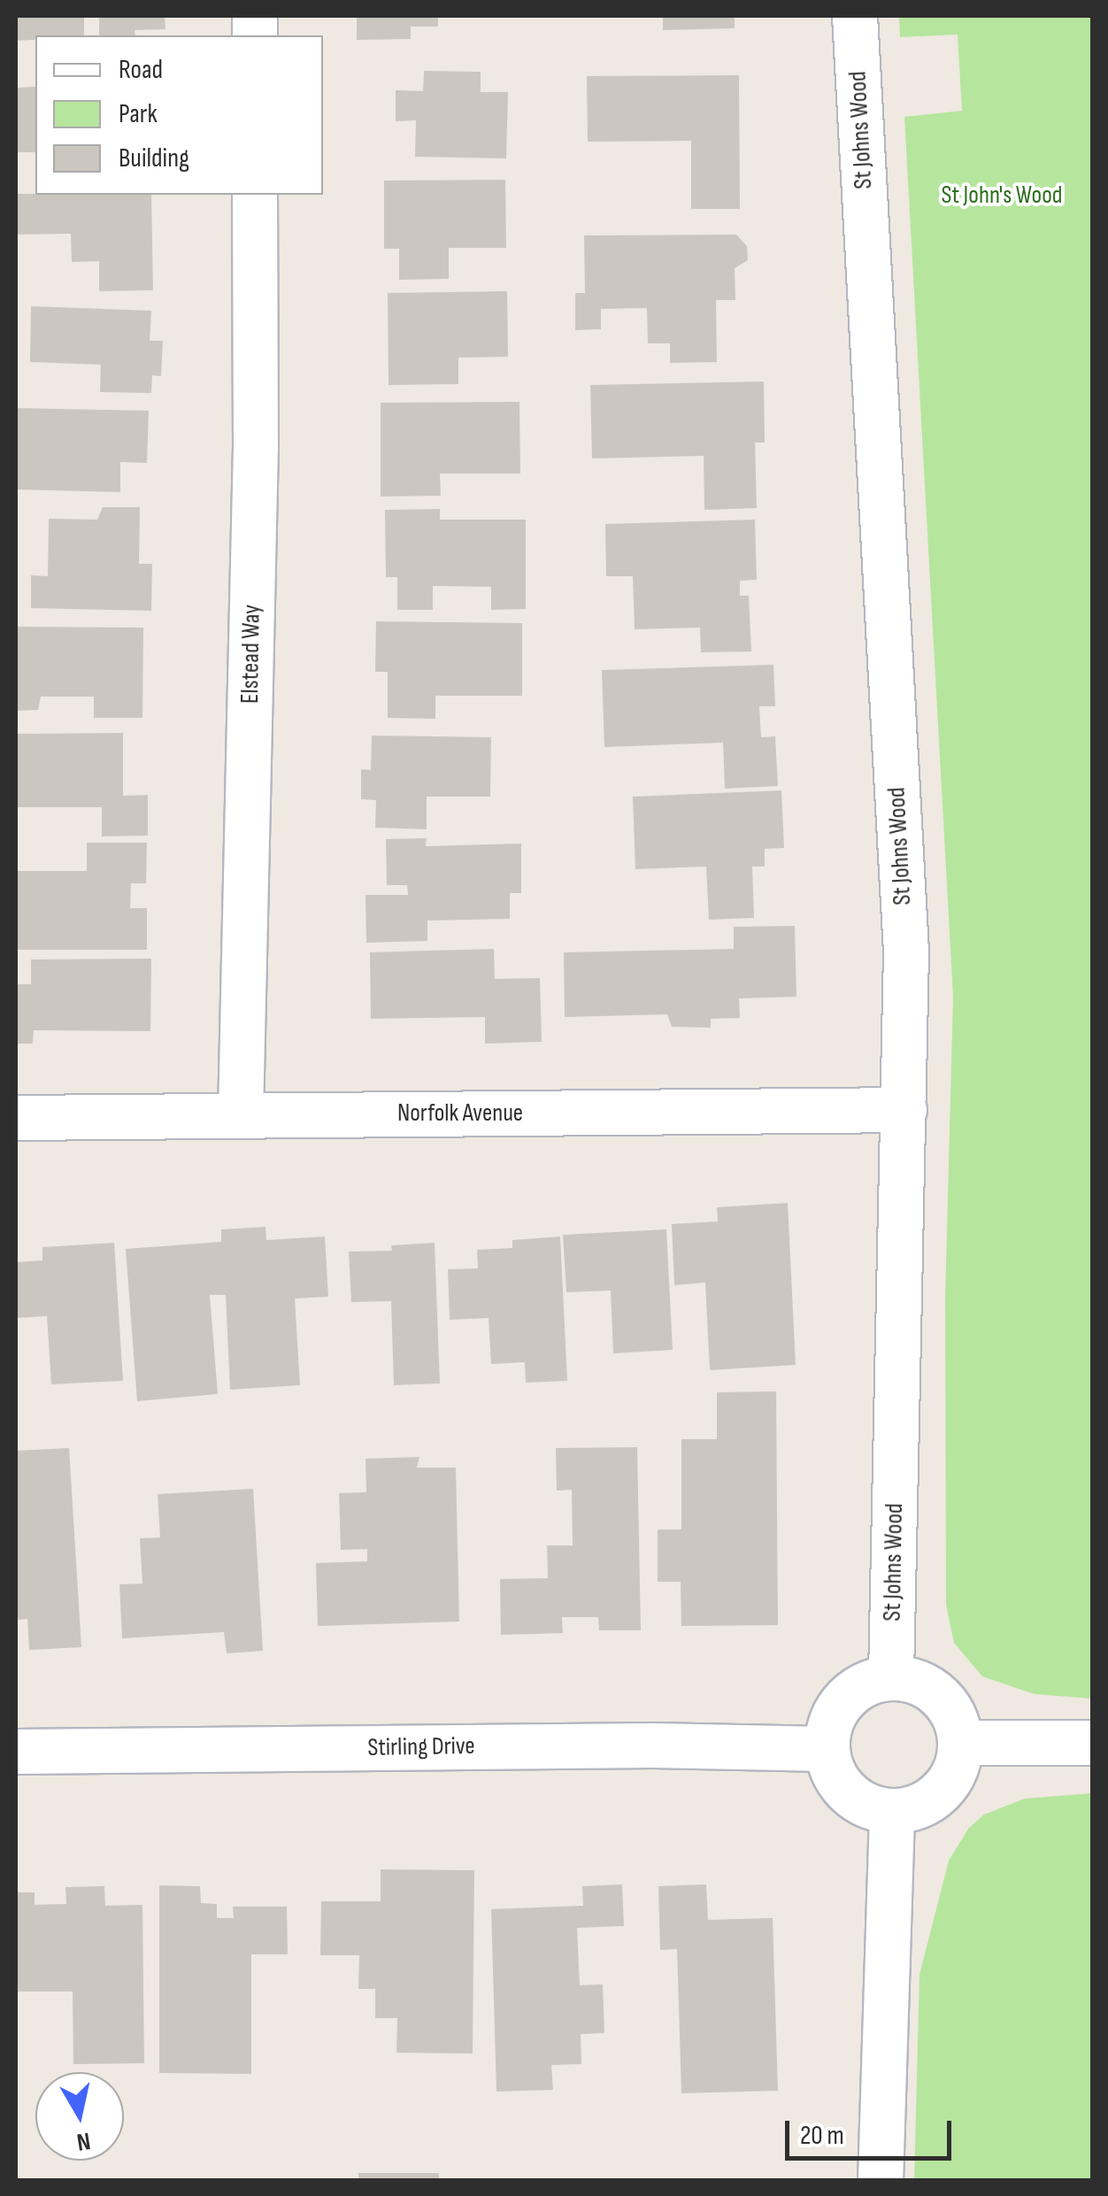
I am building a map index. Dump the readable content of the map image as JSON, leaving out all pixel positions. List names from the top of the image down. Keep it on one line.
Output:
{"streets":{"street":["St Johns Wood","Elstead Way","Norfolk Avenue","Stirling Drive"]},"crossings":[["St Johns Wood","Norfolk Avenue"],["St Johns Wood","Stirling Drive"],["Elstead Way","Norfolk Avenue"]],"parks":["St John's Wood"],"legend":["Road","Park","Building"],"scale_bar":"20 m","north":"bottom"}
